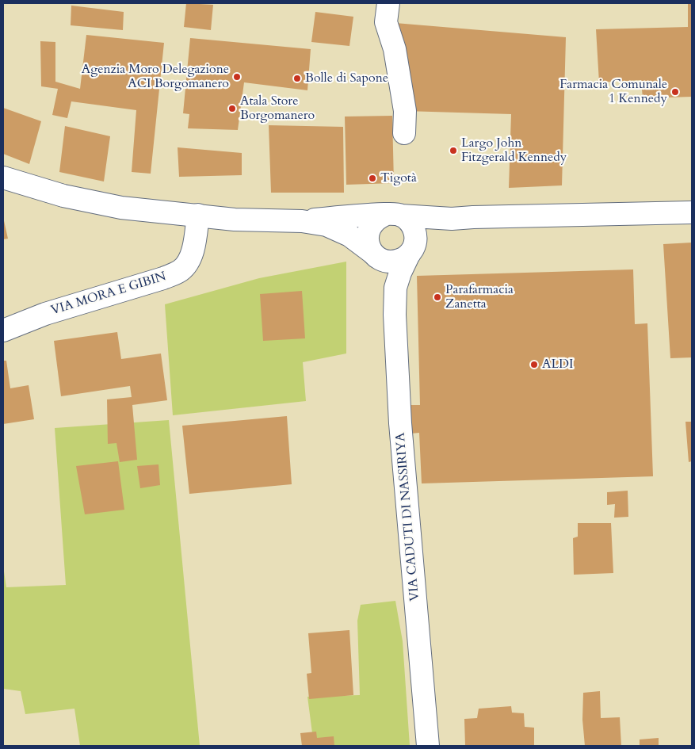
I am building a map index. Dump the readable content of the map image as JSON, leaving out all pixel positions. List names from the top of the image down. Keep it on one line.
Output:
{"streets":{"main road":["VIA MORA E GIBIN","VIA CADUTI DI NASSIRIYA"]},"places":["Agenzia Moro Delegazione ACI Borgomanero","Bolle di Sapone","Farmacia Comunale 1 Kennedy","Atala Store Borgomanero","Largo John Fitzgerald Kennedy","Tigotà","Parafarmacia Zanetta","ALDI"]}
